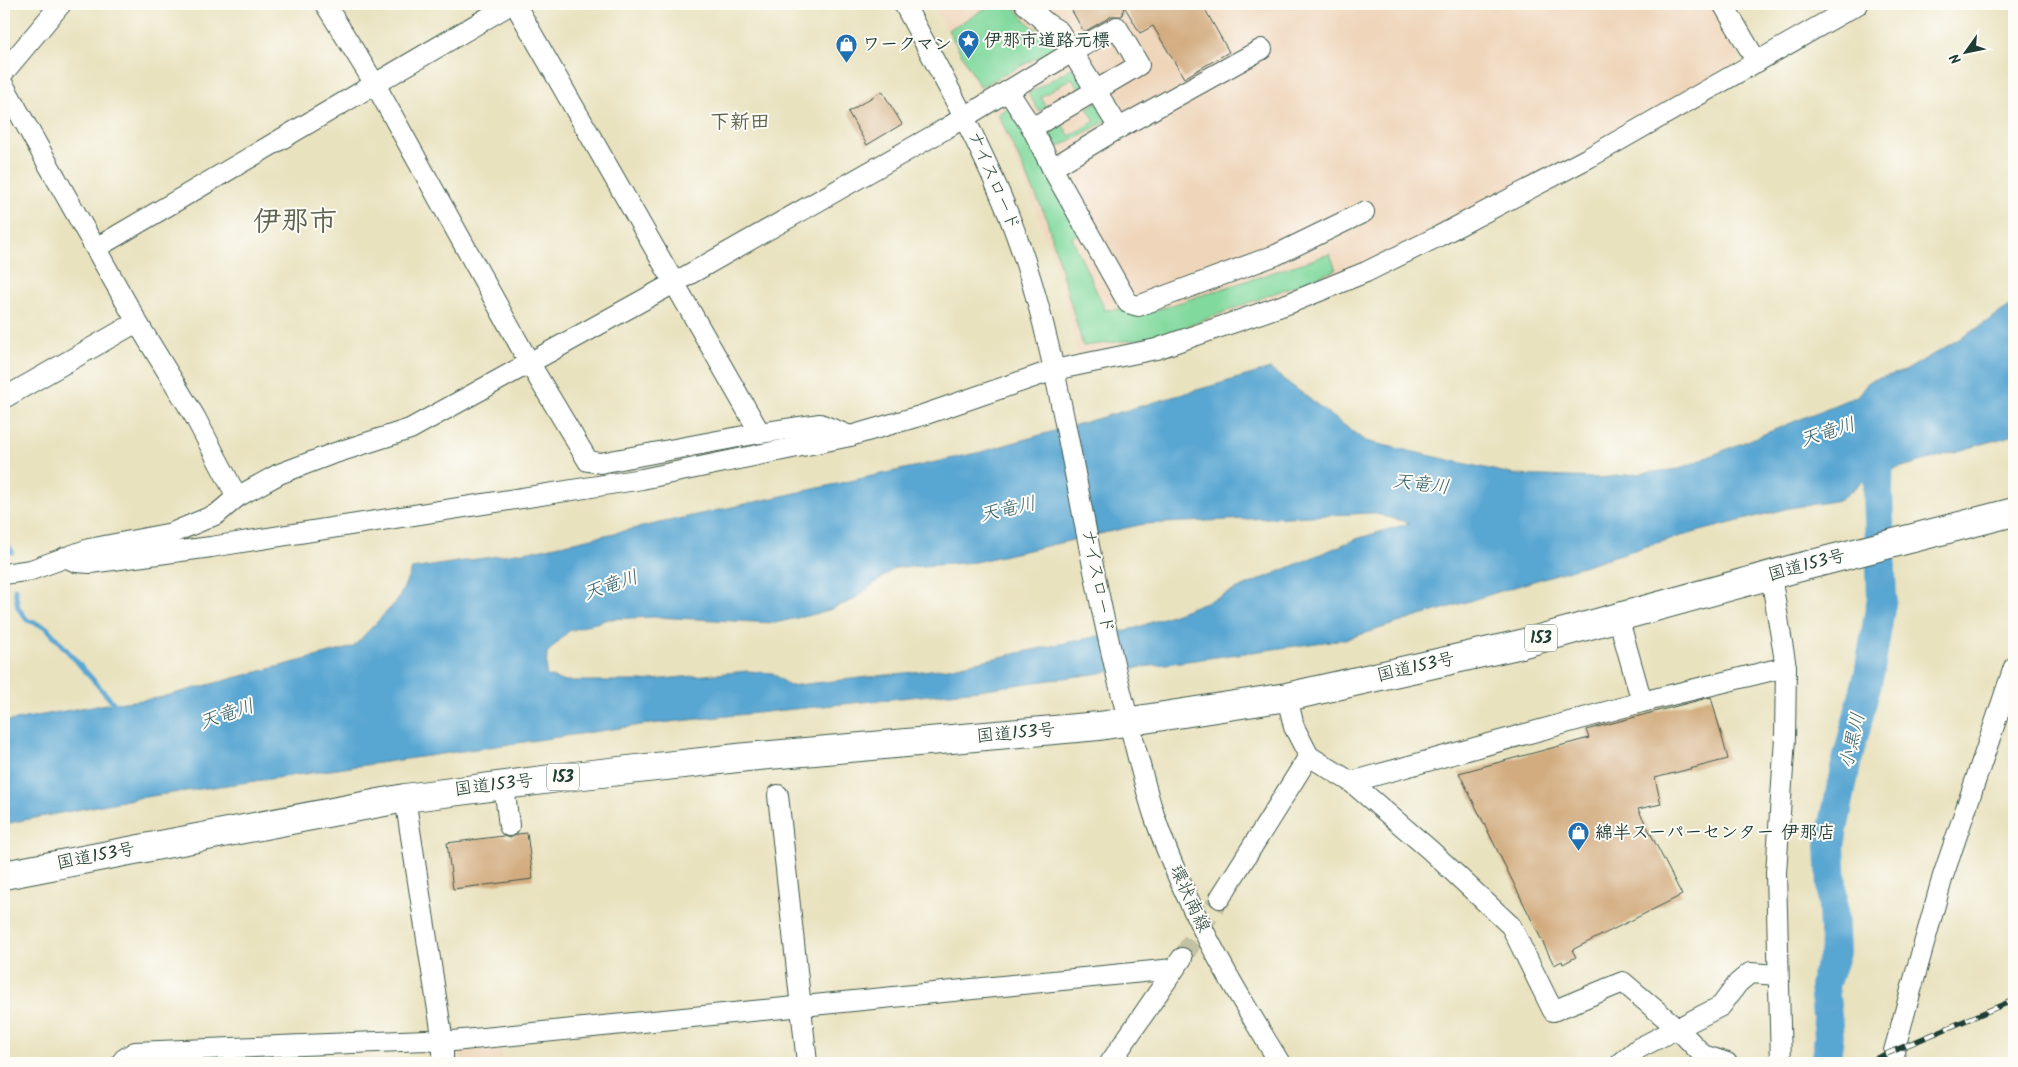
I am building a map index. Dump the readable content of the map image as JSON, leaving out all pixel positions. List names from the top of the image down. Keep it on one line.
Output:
{"streets":{"highway":["国道153号","153"],"street":["ナイスロード","環状南線"]},"crossings":[["ナイスロード","国道153号"],["ナイスロード","環状南線"],["国道153号","環状南線"]],"districts":["下新田","伊那市"],"water":["天竜川","小黒川"],"places":{"place":["伊那市道路元標"],"shop":["ワークマン","綿半スーパーセンター 伊那店"]},"north":"bottom left"}
